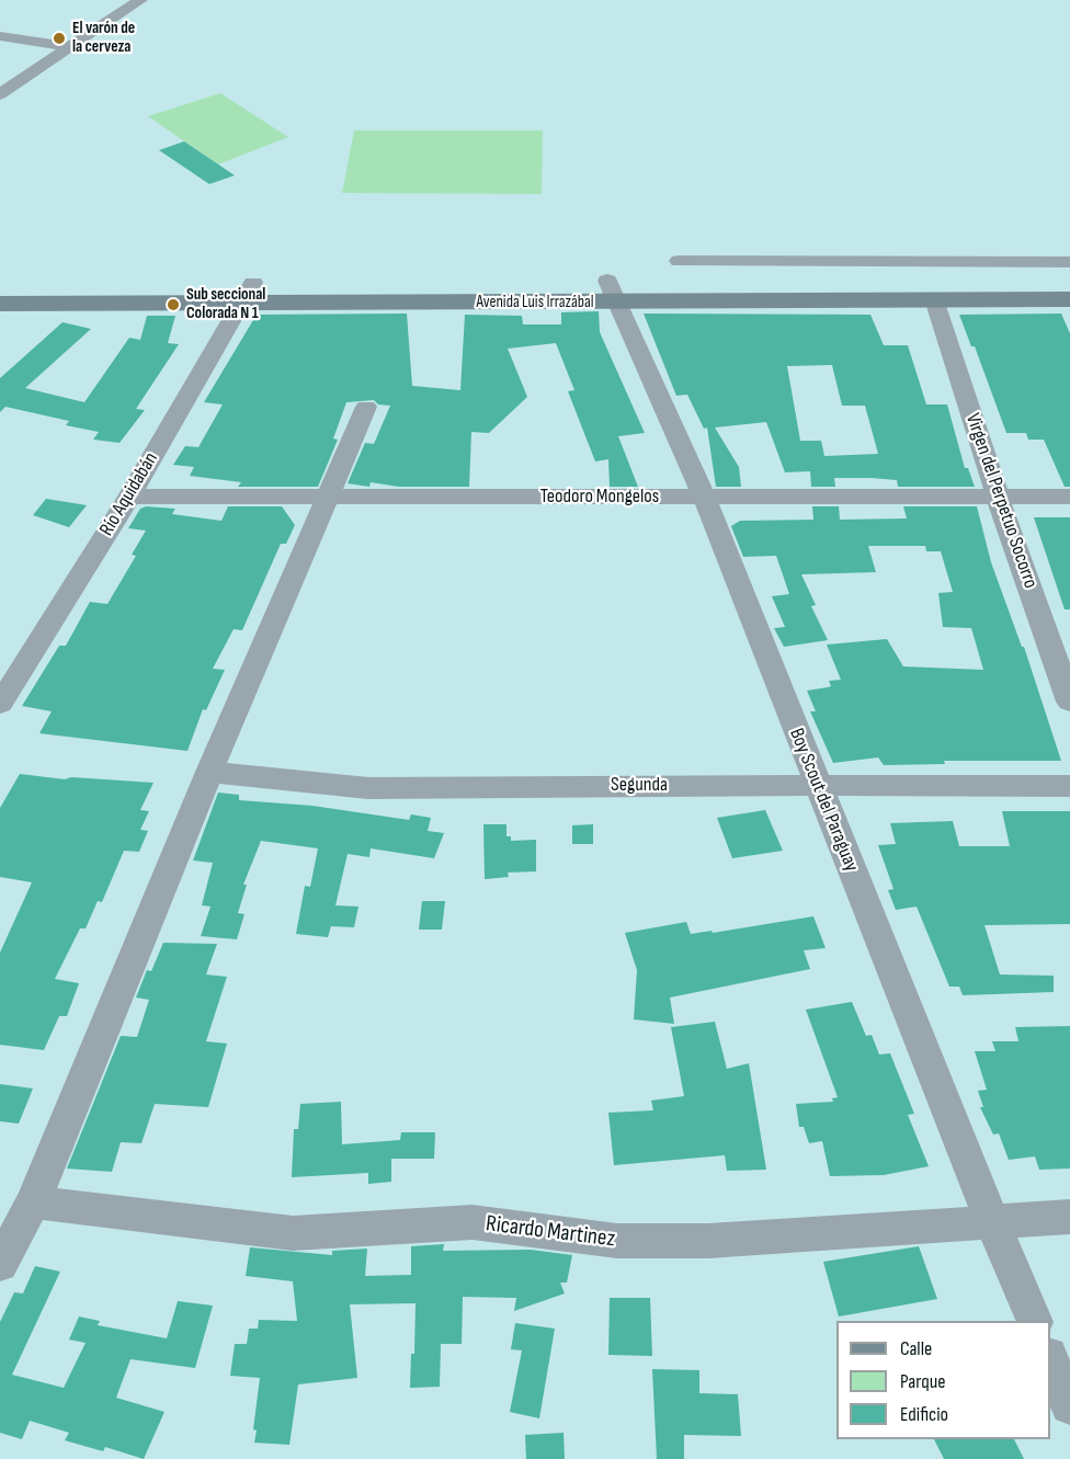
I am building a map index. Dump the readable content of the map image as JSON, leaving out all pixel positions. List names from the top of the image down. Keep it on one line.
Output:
{"streets":{"main road":["Avenida Luis Irrazábal"],"street":["Río Aquidabán","Teodoro Mongelos","Virgen del Perpetuo Socorro","Segunda","Boy Scout del Paraguay","Ricardo Martinez"]},"crossings":[["Avenida Luis Irrazábal","Río Aquidabán"],["Avenida Luis Irrazábal","Virgen del Perpetuo Socorro"],["Avenida Luis Irrazábal","Boy Scout del Paraguay"],["Río Aquidabán","Teodoro Mongelos"],["Teodoro Mongelos","Virgen del Perpetuo Socorro"],["Teodoro Mongelos","Boy Scout del Paraguay"],["Segunda","Boy Scout del Paraguay"],["Boy Scout del Paraguay","Ricardo Martinez"]],"places":["El varón de la cerveza","Sub seccional Colorada N 1"],"legend":["Calle","Parque","Edificio"]}
